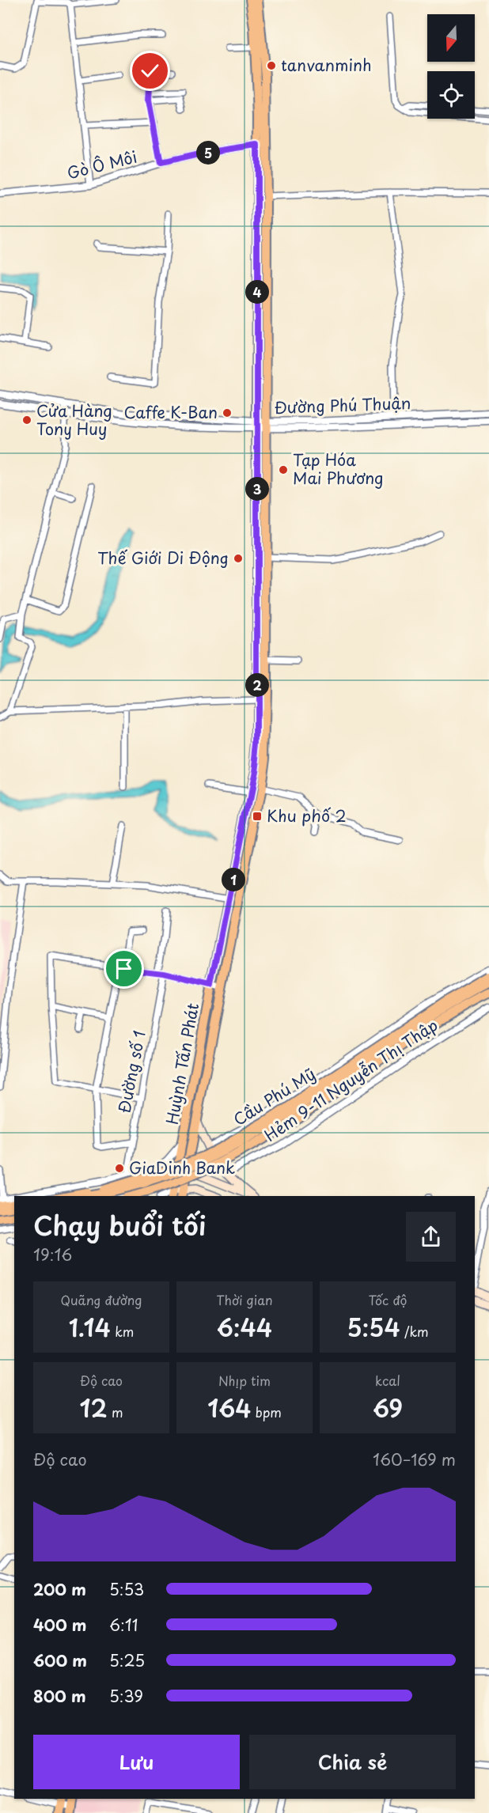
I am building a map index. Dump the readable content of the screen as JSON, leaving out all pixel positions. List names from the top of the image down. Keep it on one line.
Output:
{"streets":{"main road":["Huỳnh Tấn Phát","Cầu Phú Mỹ"],"street":["Gò Ô Môi","Đường Phú Thuận","Đường số 1","Hẻm 9-11 Nguyễn Thị Thập"]},"crossings":[["Gò Ô Môi","Huỳnh Tấn Phát"],["Đường Phú Thuận","Huỳnh Tấn Phát"]],"places":{"other":["tanvanminh","Caffe K-Ban","Cửa Hàng Tony Huy","Tạp Hóa Mai Phương","Thế Giới Di Động","GiaDinh Bank"],"transit":["Khu phố 2"]},"north":"bottom","page":{"pins":["5","4","3","2","1"],"heading":["Chạy buổi tối","19:16"],"stats":[["Quãng đường","1.14 km"],["Thời gian","6:44"],["Tốc độ","5:54 /km"],["Độ cao","12 m"],["Nhịp tim","164 bpm"],["kcal","69"]],"chart":["Độ cao","160–169 m"],"list":[{"name":"200 m","note":"5:53"},{"name":"400 m","note":"6:11"},{"name":"600 m","note":"5:25"},{"name":"800 m","note":"5:39"}],"buttons":["Lưu","Chia sẻ"]}}
